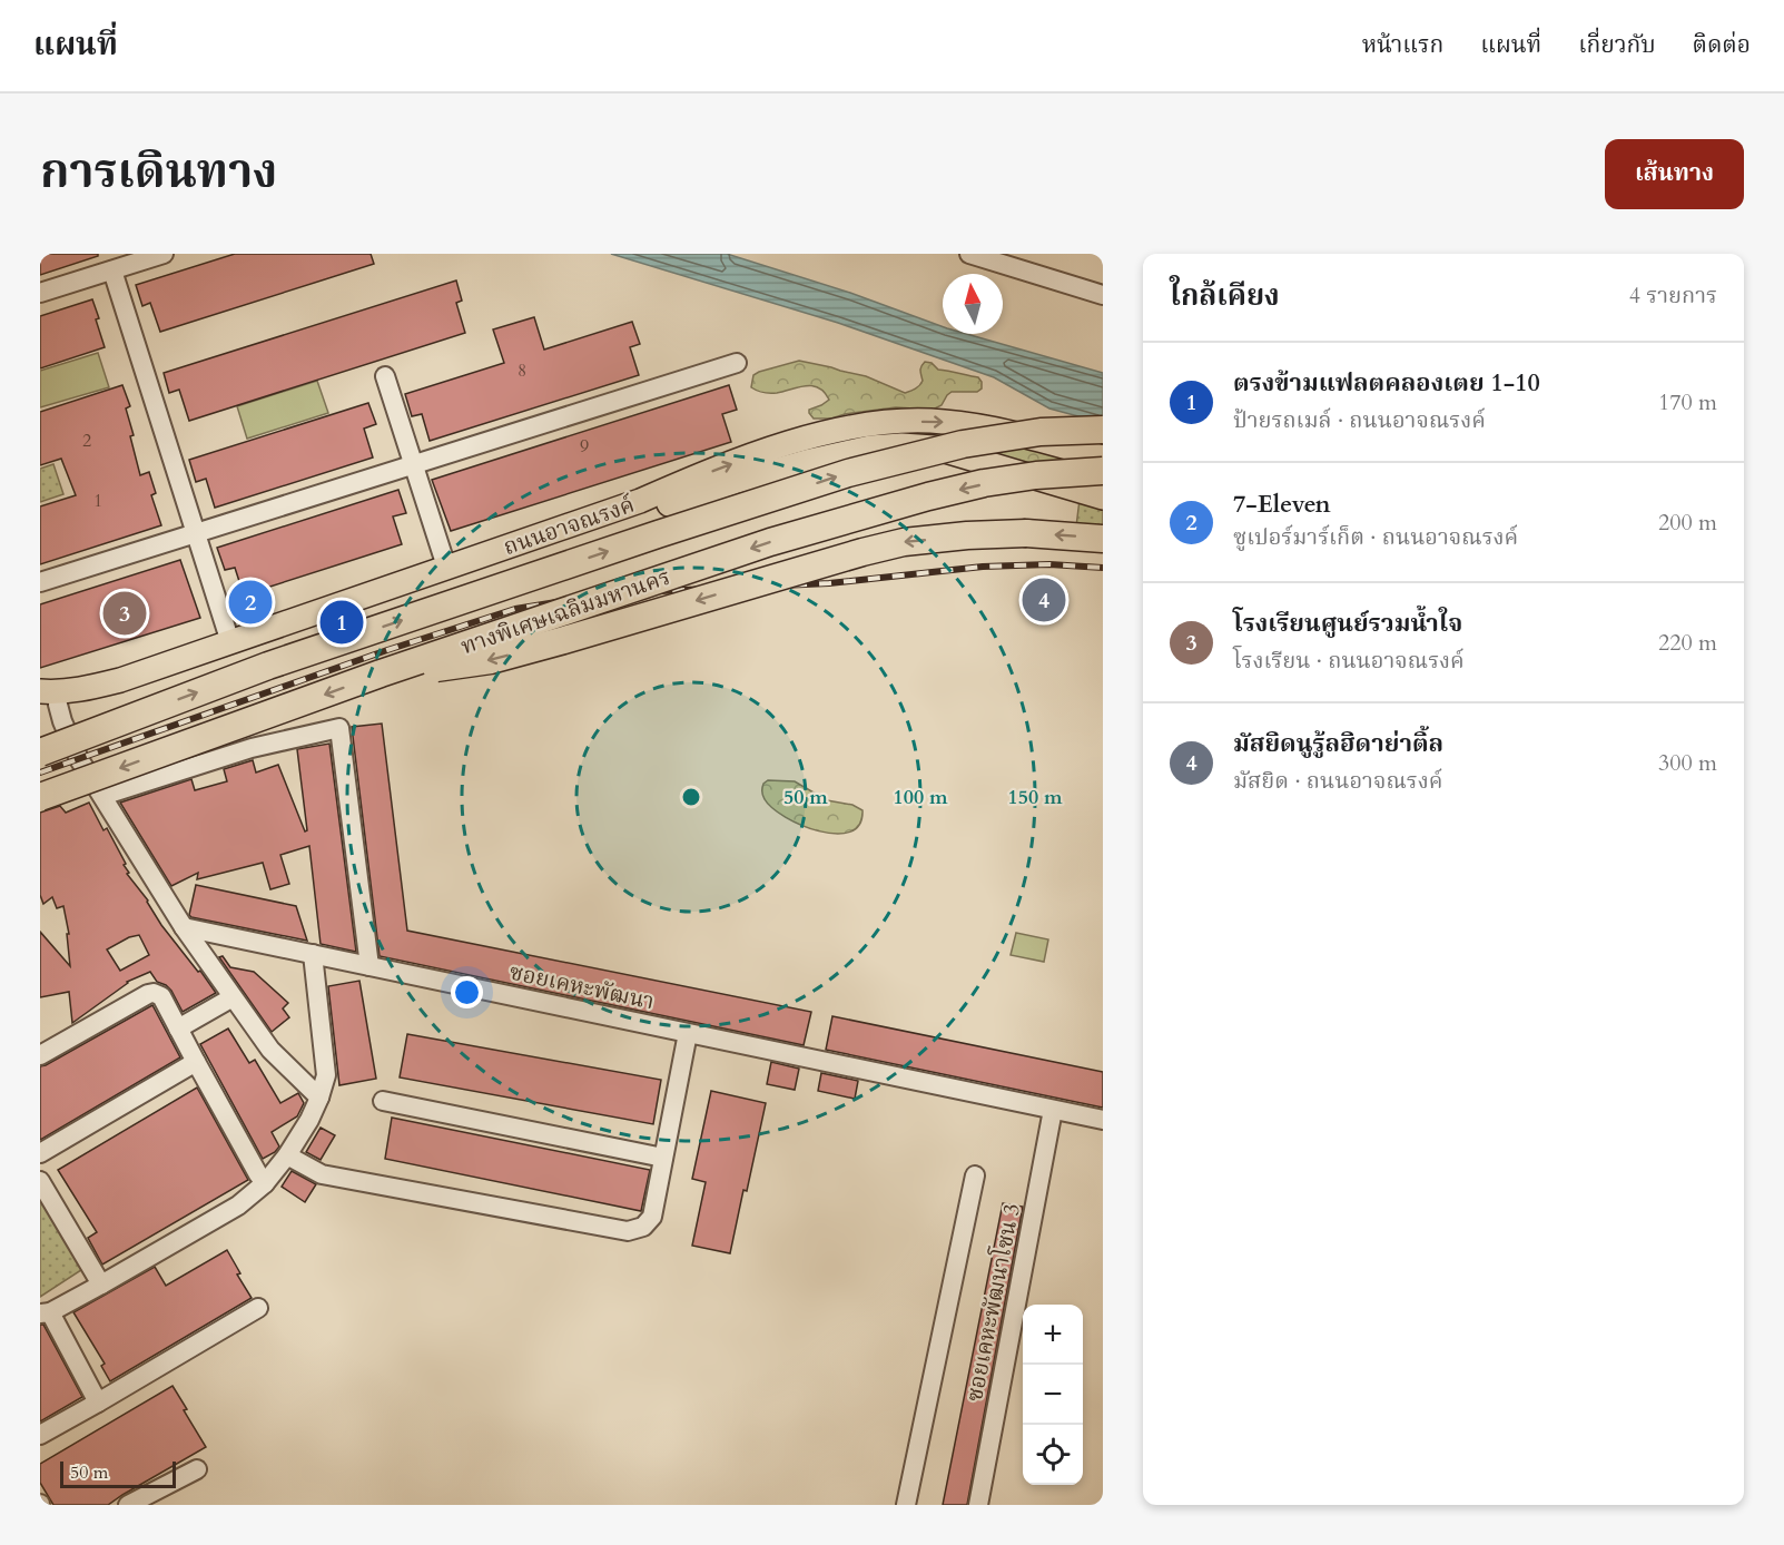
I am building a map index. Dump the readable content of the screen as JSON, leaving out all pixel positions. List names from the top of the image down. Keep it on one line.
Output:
{"streets":{"highway":["ทางพิเศษเฉลิมมหานคร"],"main road":["ถนนอาจณรงค์"],"street":["ซอยเคหะพัฒนา","ซอยเคหะพัฒนาโซน 3"]},"crossings":[["ซอยเคหะพัฒนา","ซอยเคหะพัฒนาโซน 3"]],"house_numbers":["8","2","9","1"],"scale_bar":"50 m","north":"top","page":{"header":"แผนที่","nav":["หน้าแรก","แผนที่","เกี่ยวกับ","ติดต่อ"],"title":"การเดินทาง","buttons":"เส้นทาง","heading":["ใกล้เคียง","4 รายการ"],"list":[{"mark":"1","name":"ตรงข้ามแฟลตคลองเตย 1-10","note":"ป้ายรถเมล์ · ถนนอาจณรงค์","value":"170 m"},{"mark":"2","name":"7-Eleven","note":"ซูเปอร์มาร์เก็ต · ถนนอาจณรงค์","value":"200 m"},{"mark":"3","name":"โรงเรียนศูนย์รวมน้ำใจ","note":"โรงเรียน · ถนนอาจณรงค์","value":"220 m"},{"mark":"4","name":"มัสยิดนูรู้ลฮิดาย่าติ้ล","note":"มัสยิด · ถนนอาจณรงค์","value":"300 m"}],"pins":["4","2","3","1"],"map_buttons":["+","−"],"scale":"50 m"},"rings":["50 m","100 m","150 m"]}
